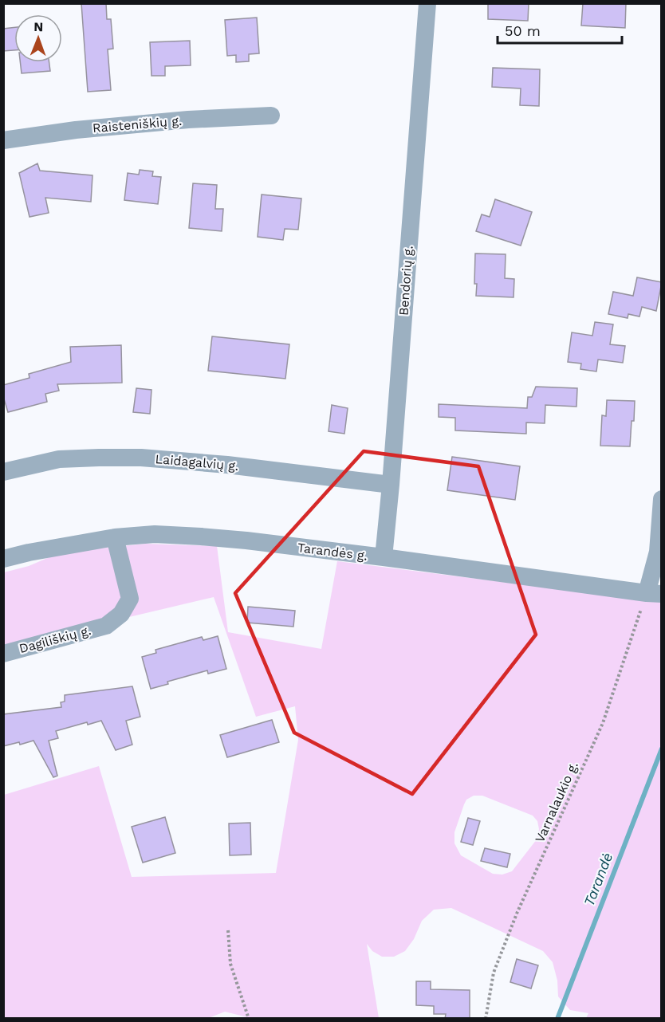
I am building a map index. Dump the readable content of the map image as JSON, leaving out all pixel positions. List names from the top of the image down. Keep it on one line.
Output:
{"streets":{"street":["Raisteniškių g.","Bendorių g.","Laidagalvių g.","Tarandės g.","Dagiliškių g."],"path":["Varnalaukio g."]},"crossings":[["Bendorių g.","Laidagalvių g."],["Bendorių g.","Tarandės g."],["Tarandės g.","Dagiliškių g."],["Tarandės g.","Varnalaukio g."]],"water":["Tarandė"],"scale_bar":"50 m","north":"top"}
